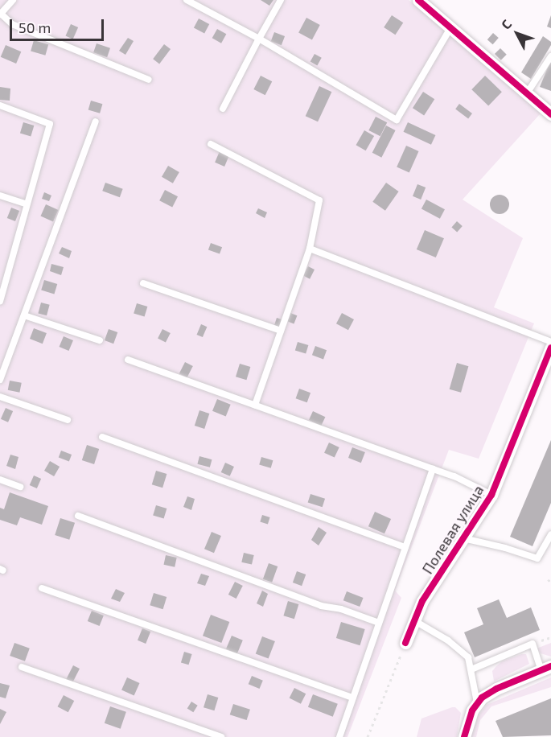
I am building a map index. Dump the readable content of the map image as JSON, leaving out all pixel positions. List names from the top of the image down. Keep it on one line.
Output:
{"streets":{"street":["Полевая улица"]},"scale_bar":"50 m","north":"top left"}
